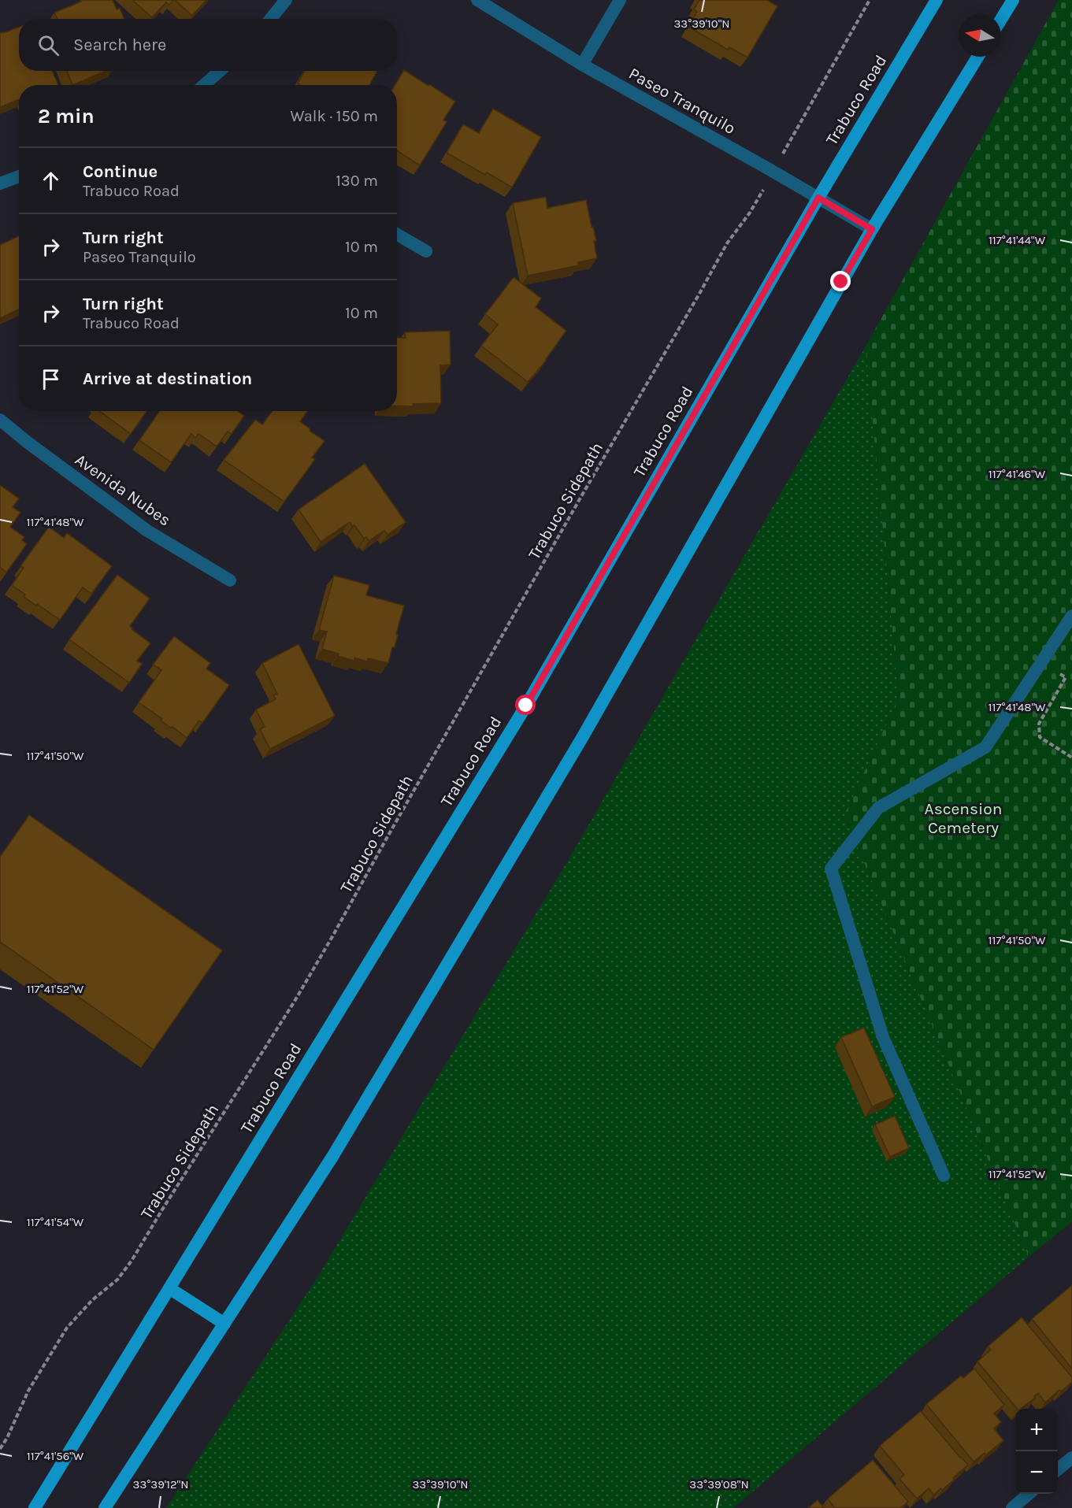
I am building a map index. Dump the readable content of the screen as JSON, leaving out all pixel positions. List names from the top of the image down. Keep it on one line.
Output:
{"streets":{"main road":["Trabuco Road"],"street":["Paseo Tranquilo","Avenida Nubes"],"path":["Trabuco Sidepath"]},"crossings":[["Trabuco Road","Paseo Tranquilo"]],"parks":["Ascension Cemetery"],"north":"left","page":{"search":"Search here","heading":["2 min","Walk · 150 m"],"list":[["Continue","Trabuco Road","130 m"],["Turn right","Paseo Tranquilo","10 m"],["Turn right","Trabuco Road","10 m"],"Arrive at destination"],"map_buttons":["+","−"]},"coordinates":["33°39'10\"N","117°41'44\"W","117°41'46\"W","117°41'48\"W","117°41'50\"W","117°41'52\"W","117°41'54\"W","117°41'56\"W","33°39'12\"N","33°39'08\"N"]}
